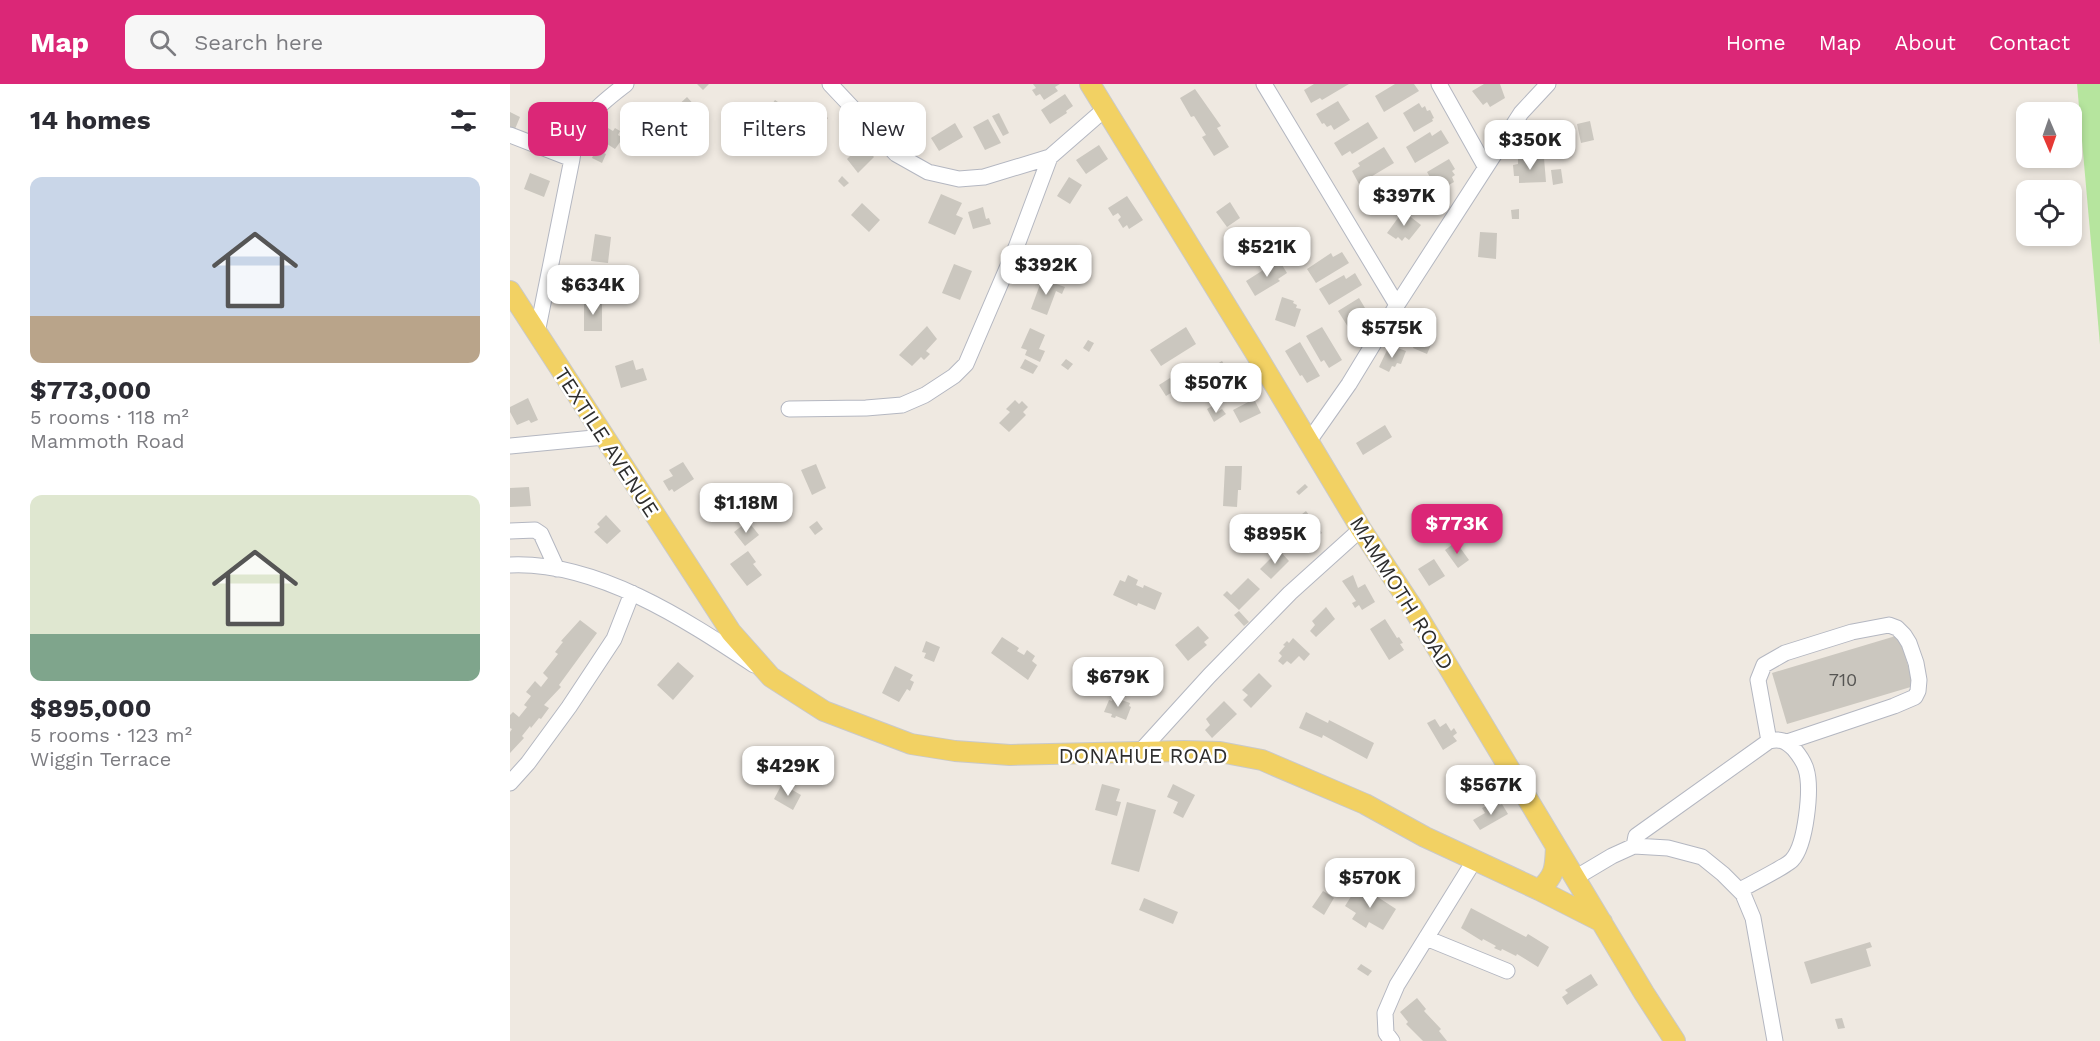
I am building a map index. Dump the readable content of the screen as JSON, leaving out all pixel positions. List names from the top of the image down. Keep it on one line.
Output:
{"streets":{"main road":["TEXTILE AVENUE","MAMMOTH ROAD","DONAHUE ROAD"]},"crossings":[["TEXTILE AVENUE","DONAHUE ROAD"],["MAMMOTH ROAD","DONAHUE ROAD"]],"house_numbers":["710"],"north":"bottom","page":{"header":"Map","search":"Search here","nav":["Home","Map","About","Contact"],"heading":"14 homes","chip":["Buy","Rent","Filters","New"],"price":["$350K","$397K","$521K","$392K","$634K","$575K","$507K","$1.18M","$773K","$895K","$679K","$429K","$567K","$570K"],"list":[{"name":"$773,000","note":"5 rooms · 118 m² · Mammoth Road"},{"name":"$895,000","note":"5 rooms · 123 m² · Wiggin Terrace"}]}}
